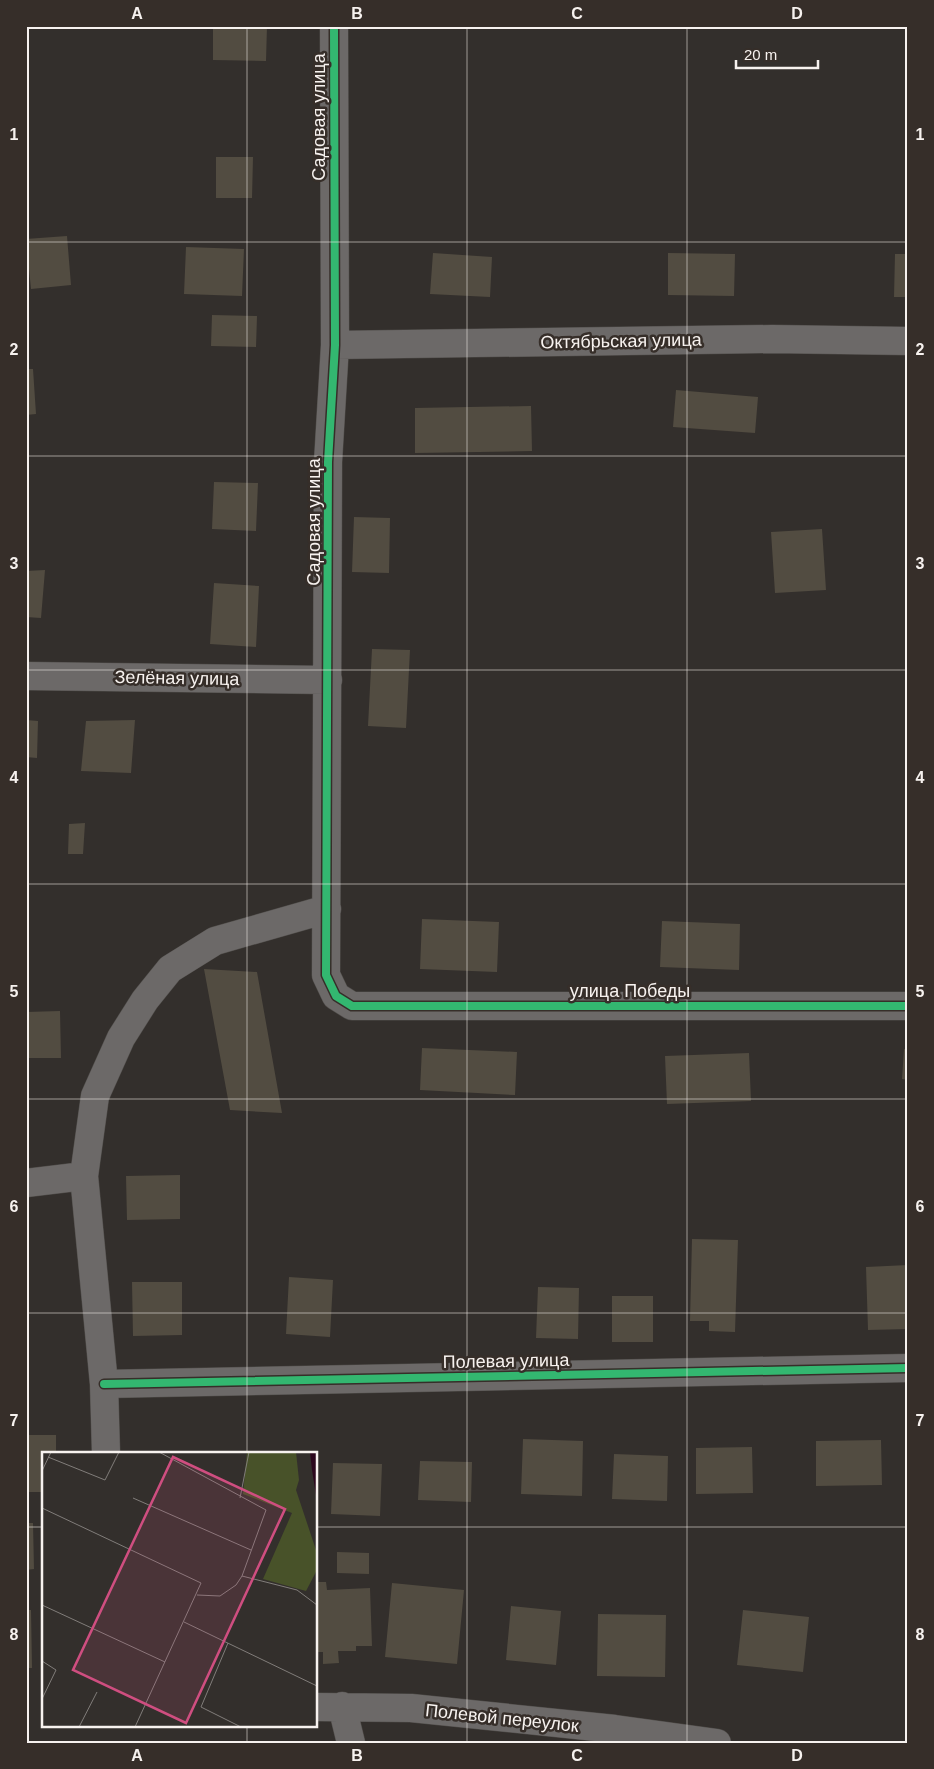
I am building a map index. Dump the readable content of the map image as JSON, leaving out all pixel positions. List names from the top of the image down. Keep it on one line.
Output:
{"streets":{"street":["Садовая улица","Октябрьская улица","Зелёная улица","улица Победы","Полевая улица","Полевой переулок"]},"crossings":[["Садовая улица","Октябрьская улица"],["Садовая улица","Зелёная улица"],["Садовая улица","улица Победы"]],"scale_bar":"20 m","grid":{"columns":["A","B","C","D"],"rows":["1","2","3","4","5","6","7","8"]}}
